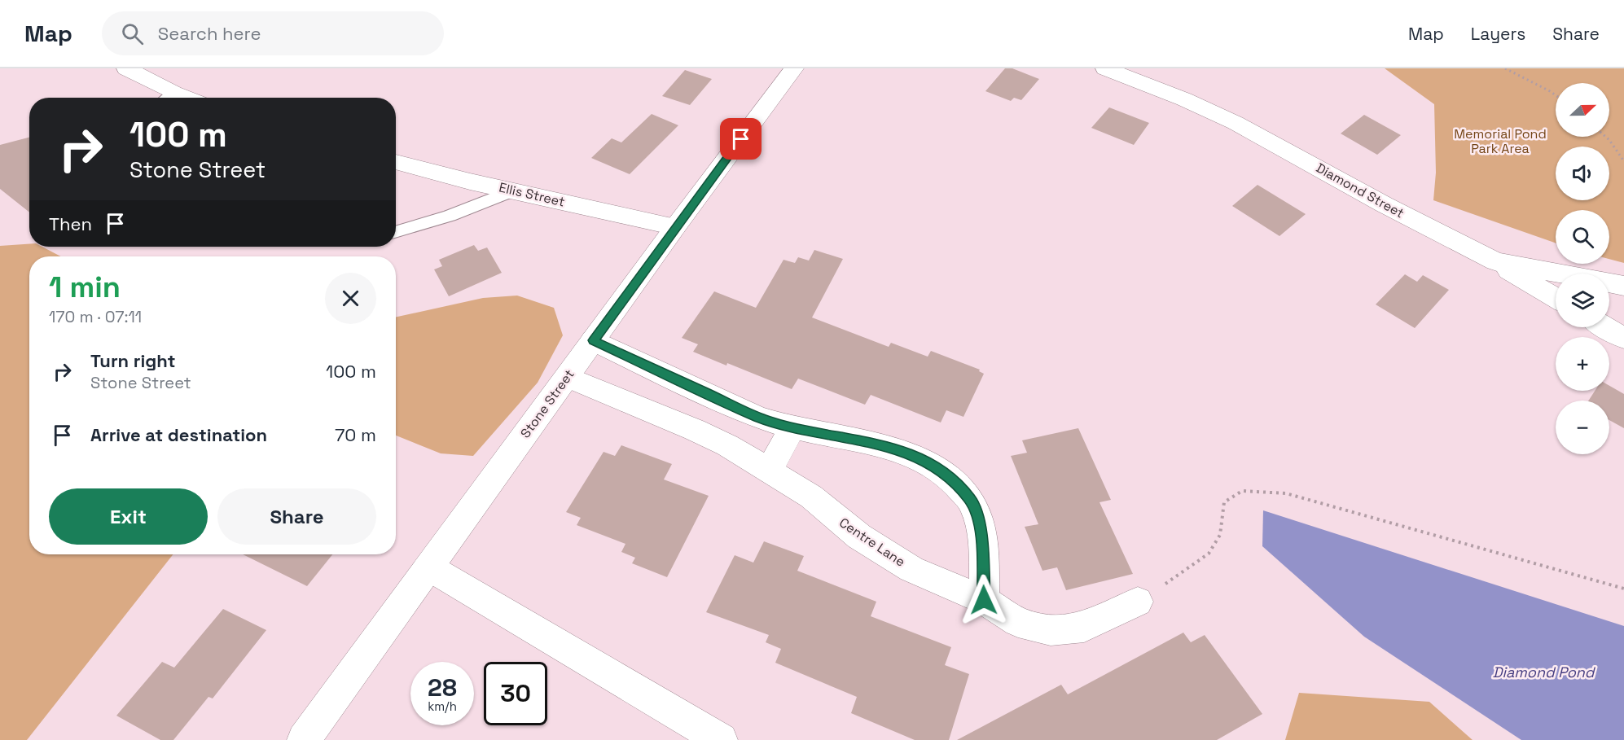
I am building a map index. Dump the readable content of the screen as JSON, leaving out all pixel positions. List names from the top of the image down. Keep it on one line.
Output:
{"streets":{"street":["Diamond Street","Ellis Street","Stone Street","Centre Lane"]},"crossings":[["Ellis Street","Stone Street"],["Stone Street","Centre Lane"]],"water":["Diamond Pond"],"parks":["Memorial Pond Park Area"],"north":"right","page":{"header":"Map","search":"Search here","nav":["Map","Layers","Share"],"map_buttons":["+","−"],"turn":["100 m","Stone Street"],"then":"Then","heading":["1 min","170 m · 07:11"],"list":[{"name":"Turn right","note":"Stone Street","value":"100 m"},{"name":"Arrive at destination","value":"70 m"}],"buttons":["Exit","Share"],"speed":"28 km/h","limit":"30"}}
